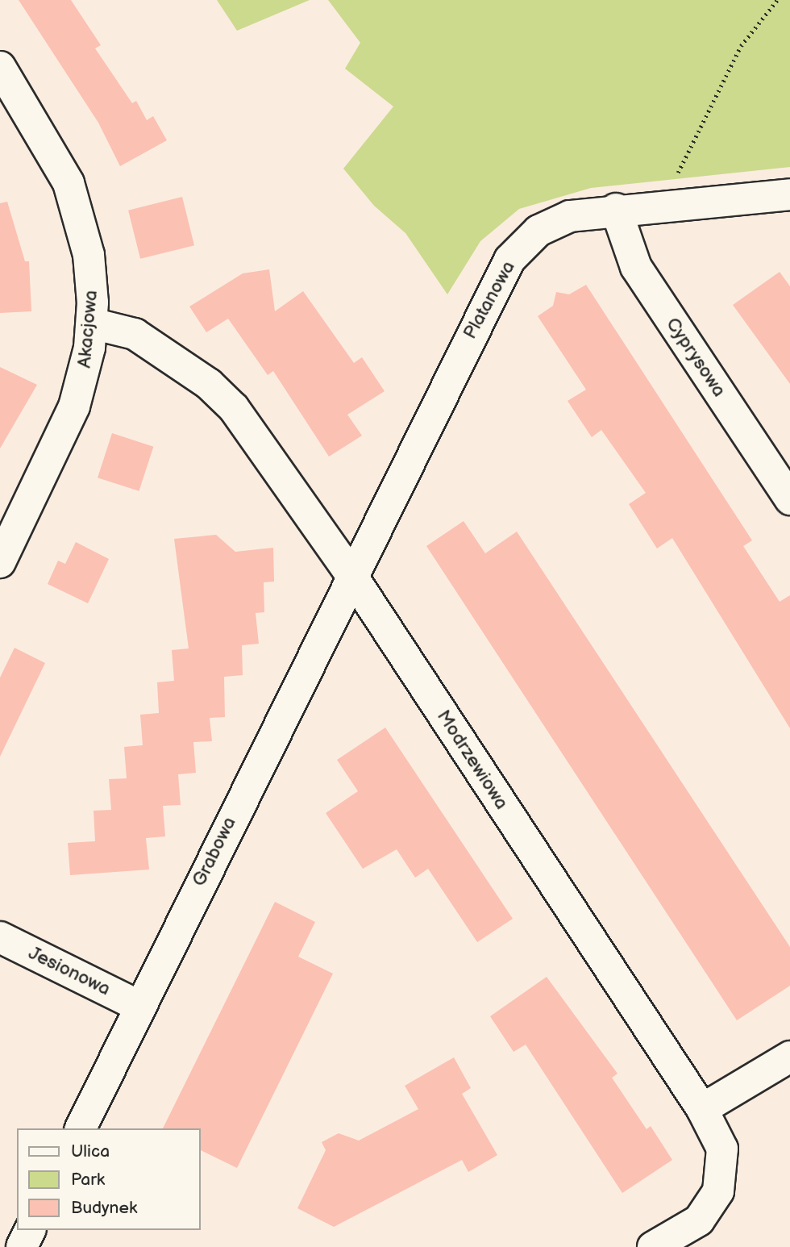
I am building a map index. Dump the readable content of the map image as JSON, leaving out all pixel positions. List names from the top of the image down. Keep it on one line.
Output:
{"streets":{"street":["Platanowa","Akacjowa","Cyprysowa","Modrzewiowa","Grabowa","Jesionowa"]},"crossings":[["Platanowa","Cyprysowa"],["Platanowa","Modrzewiowa"],["Platanowa","Grabowa"],["Akacjowa","Modrzewiowa"],["Modrzewiowa","Grabowa"],["Grabowa","Jesionowa"]],"legend":["Ulica","Park","Budynek"]}
